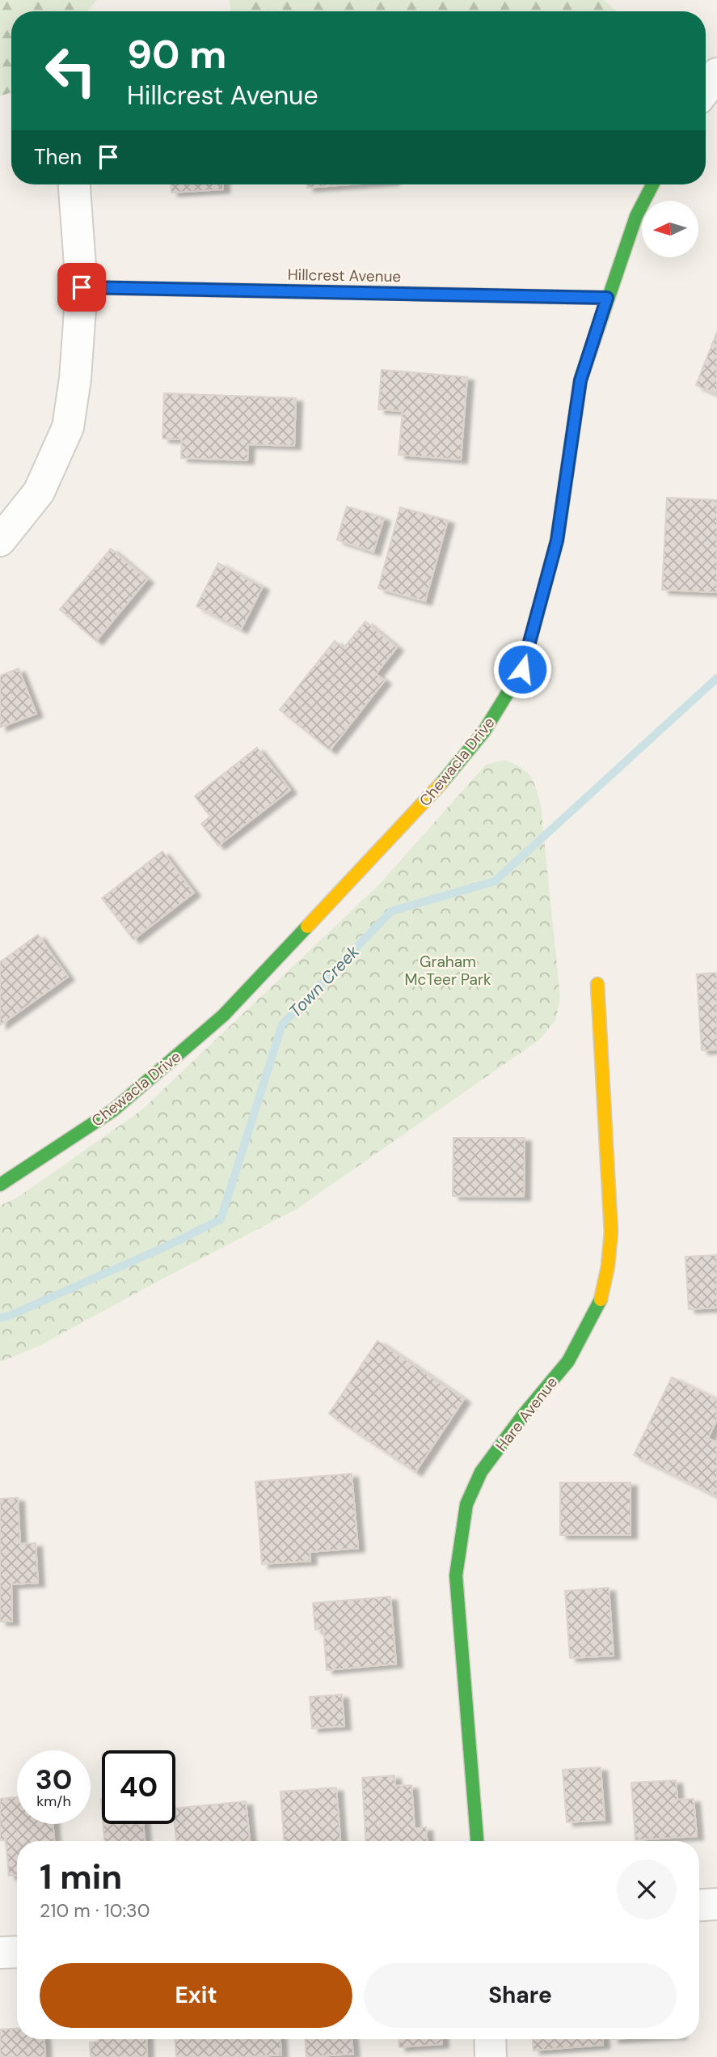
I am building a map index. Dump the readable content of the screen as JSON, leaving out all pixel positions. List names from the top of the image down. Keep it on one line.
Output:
{"streets":{"street":["Hillcrest Avenue","Chewacla Drive","Hare Avenue"]},"crossings":[["Hillcrest Avenue","Chewacla Drive"]],"water":["Town Creek"],"parks":["Graham McTeer Park"],"north":"left","page":{"turn":["90 m","Hillcrest Avenue"],"then":"Then","speed":"30 km/h","limit":"40","heading":["1 min","210 m · 10:30"],"buttons":["Exit","Share"]}}
